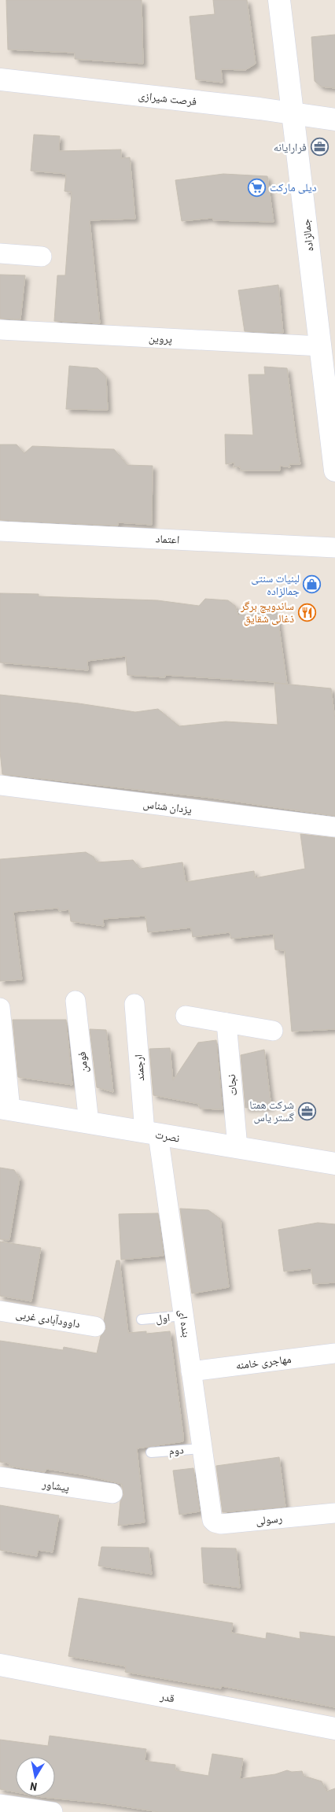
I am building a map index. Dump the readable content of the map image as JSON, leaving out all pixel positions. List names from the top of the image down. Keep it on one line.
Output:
{"streets":{"main road":["فرصت شیرازی","جمالزاده","نصرت","قدر"],"street":["پروین","اعتماد","یزدان شناس","فومن","ارجمند","نجات","داوودآبادی غربی","بنده ای","مهاجری خامنه","پیشاور","رسولی"],"lane":["اول","دوم"]},"crossings":[["فرصت شیرازی","جمالزاده"],["جمالزاده","پروین"],["فومن","نصرت"],["ارجمند","نصرت"],["ارجمند","بنده ای"],["نجات","نصرت"],["نصرت","بنده ای"],["اول","بنده ای"],["بنده ای","مهاجری خامنه"],["بنده ای","دوم"],["بنده ای","رسولی"]],"places":{"office":["فرارایانه","شرکت همتا گستر یاس"],"supermarket":["دیلی مارکت"],"shop":["لبنیات سنتی جمالزاده"],"restaurant":["ساندویچ برگر ذغالی شقایق"]},"north":"bottom"}
